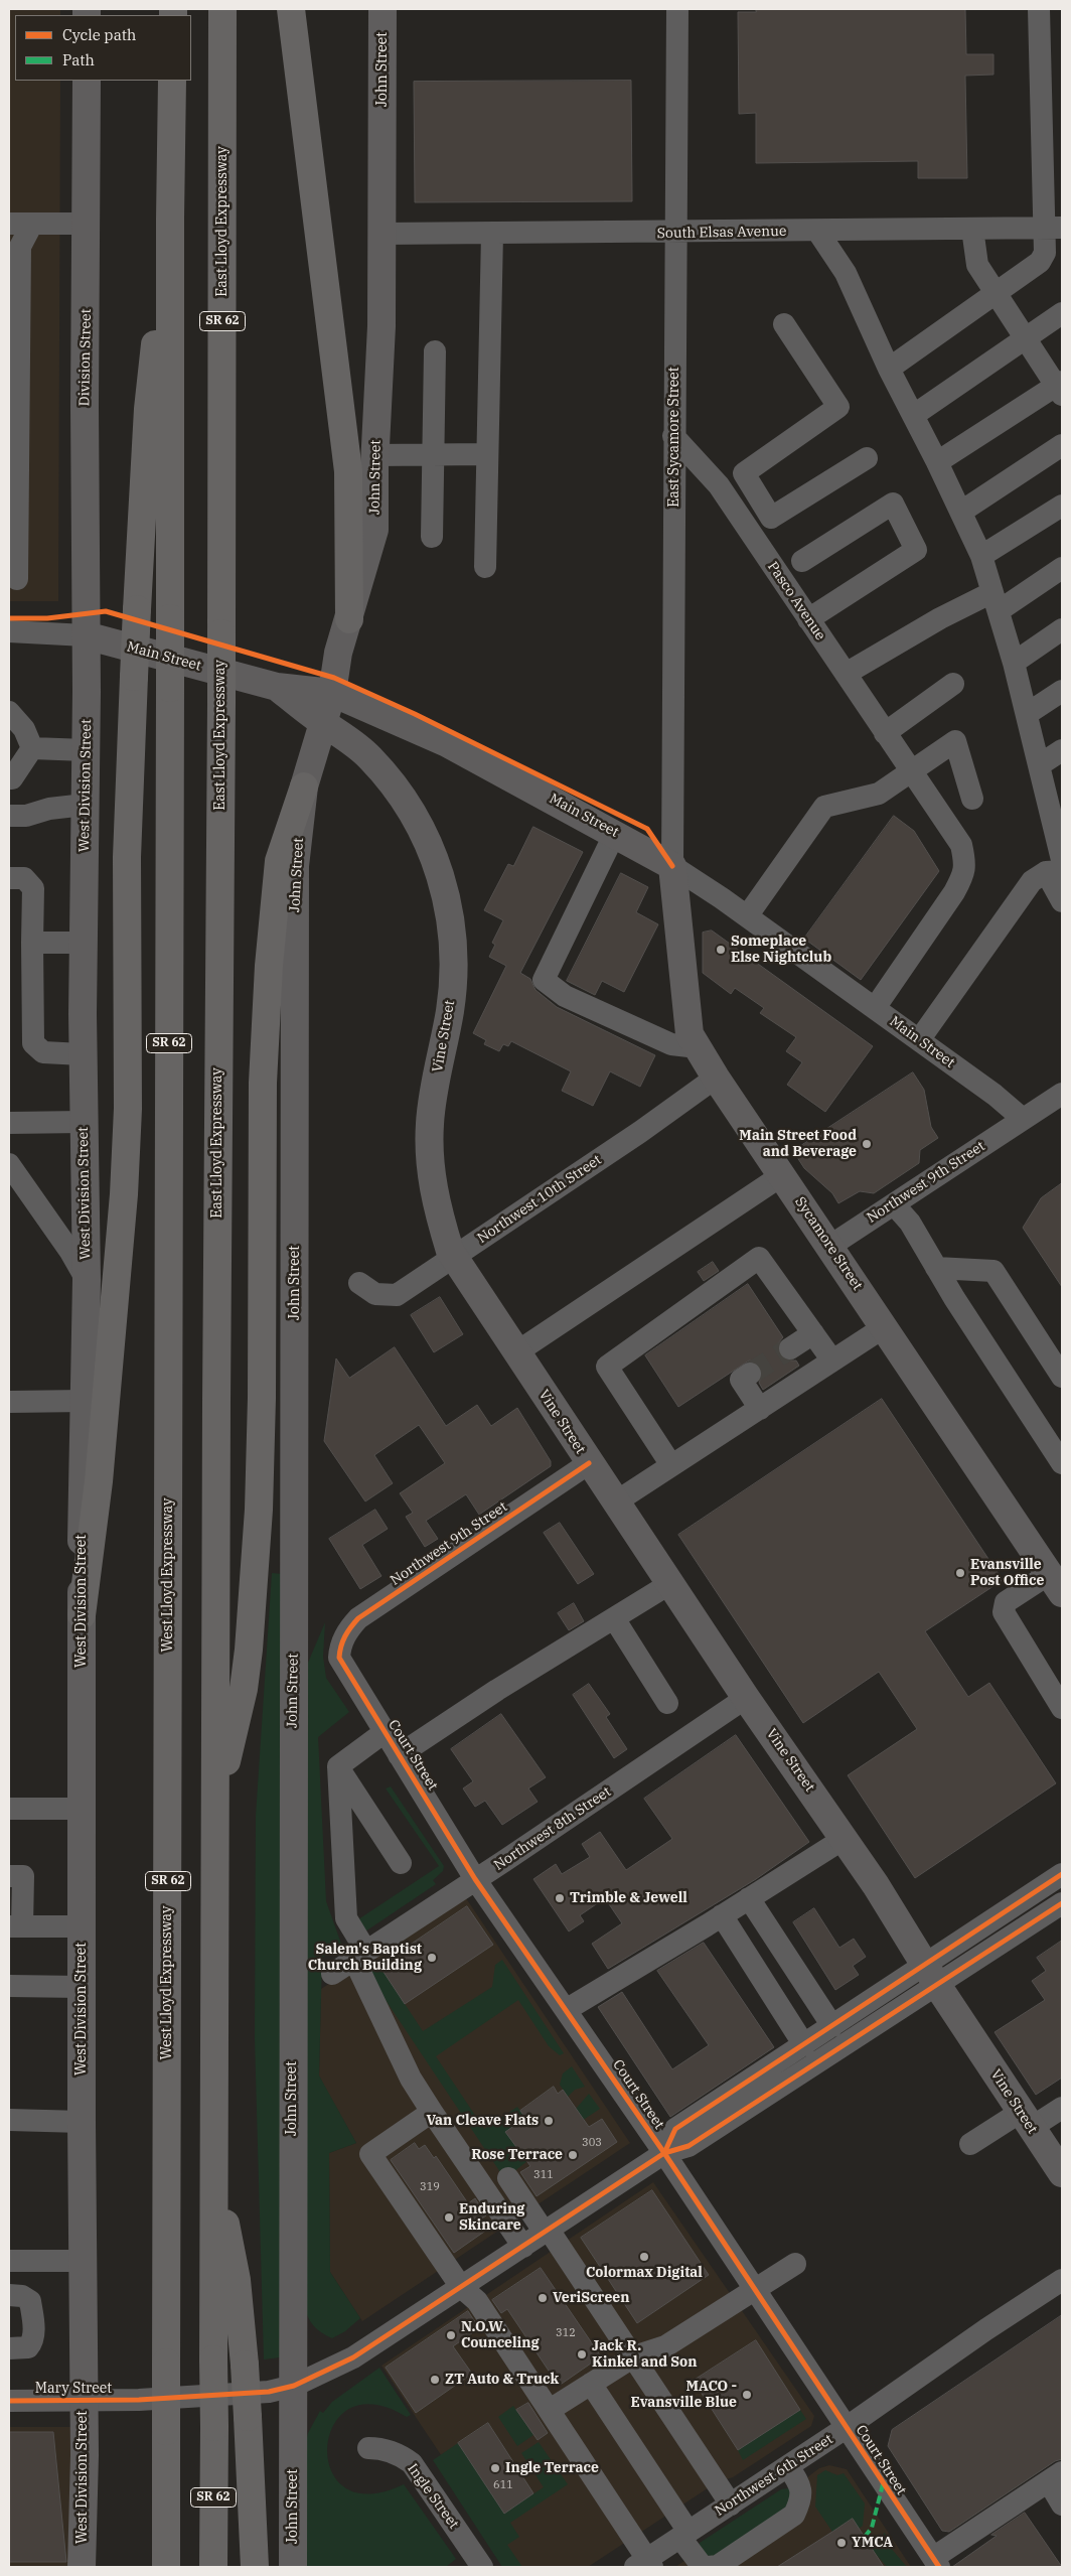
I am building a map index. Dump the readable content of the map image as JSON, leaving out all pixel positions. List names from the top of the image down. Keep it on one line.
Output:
{"streets":{"highway":["East Lloyd Expressway","SR 62","West Lloyd Expressway"],"main road":["John Street","Division Street","Main Street","West Division Street","Vine Street","Sycamore Street"],"street":["South Elsas Avenue","East Sycamore Street","Pasco Avenue","Northwest 9th Street","Northwest 10th Street","Court Street","Northwest 8th Street","Mary Street","Northwest 6th Street","Ingle Street"]},"crossings":[["John Street","South Elsas Avenue"],["John Street","Main Street"],["John Street","Vine Street"],["John Street","Mary Street"],["East Lloyd Expressway","SR 62"],["South Elsas Avenue","East Sycamore Street"],["SR 62","West Lloyd Expressway"],["Division Street","Main Street"],["Division Street","West Division Street"],["East Sycamore Street","Pasco Avenue"],["East Sycamore Street","Main Street"],["East Sycamore Street","Sycamore Street"],["Pasco Avenue","Main Street"],["Main Street","West Division Street"],["Main Street","Vine Street"],["Main Street","Northwest 9th Street"],["Main Street","Sycamore Street"],["West Division Street","Mary Street"],["Vine Street","Northwest 9th Street"],["Vine Street","Northwest 10th Street"],["Vine Street","Northwest 8th Street"],["Vine Street","Mary Street"],["Northwest 9th Street","Sycamore Street"],["Northwest 9th Street","Court Street"],["Northwest 10th Street","Sycamore Street"],["Court Street","Northwest 8th Street"],["Court Street","Mary Street"],["Court Street","Northwest 6th Street"]],"places":["Someplace Else Nightclub","Main Street Food and Beverage","Evansville Post Office","Trimble & Jewell","Salem's Baptist Church Building","Van Cleave Flats","Rose Terrace","Enduring Skincare","Colormax Digital","VeriScreen","N.O.W. Counceling","Jack R. Kinkel and Son","ZT Auto & Truck","MACO - Evansville Blue","Ingle Terrace","YMCA"],"house_numbers":["303","311","319","312","611"],"legend":["Cycle path","Path"]}
